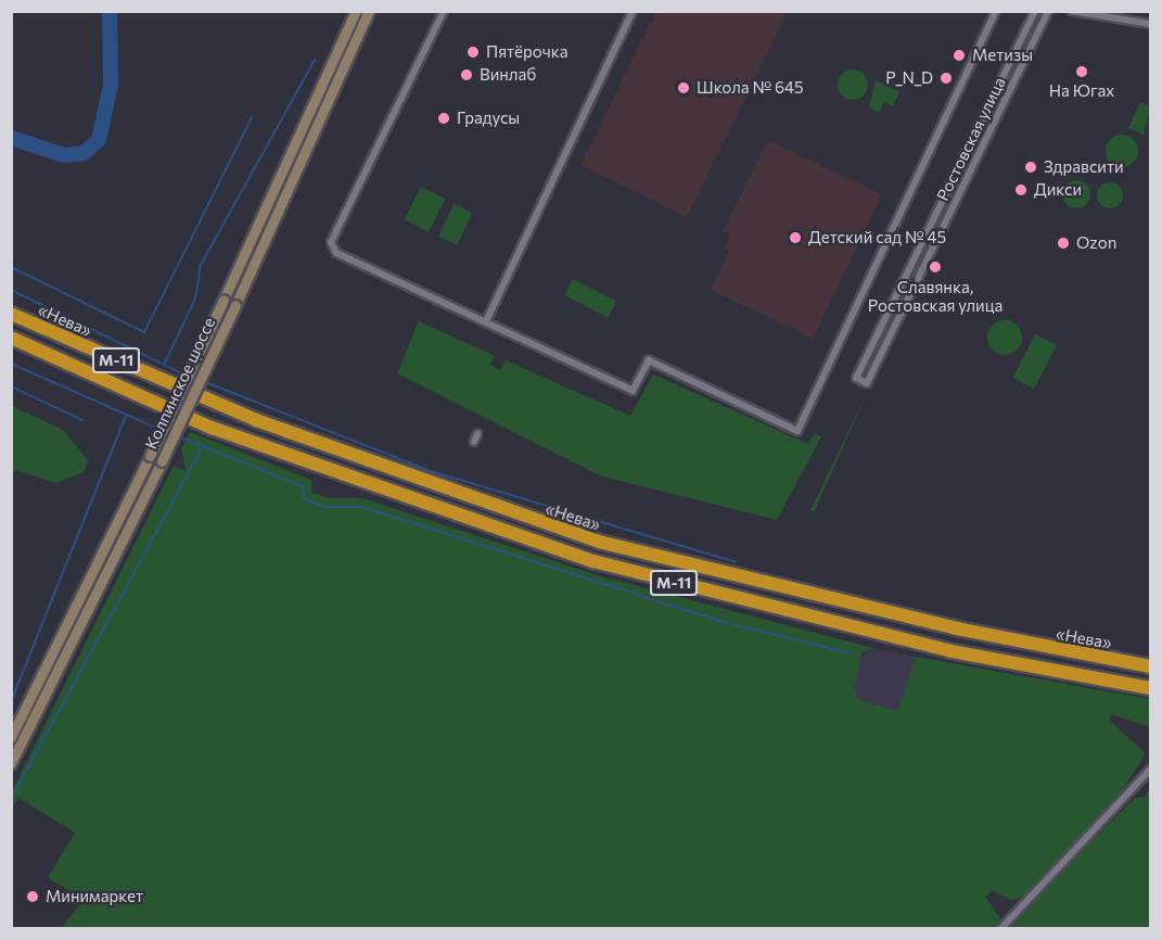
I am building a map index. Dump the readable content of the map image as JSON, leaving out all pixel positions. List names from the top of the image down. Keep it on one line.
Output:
{"streets":{"highway":["«Нева»","М-11"],"main road":["Колпинское шоссе"],"street":["Ростовская улица"]},"places":["Пятёрочка","Метизы","На Югах","Винлаб","P_N_D","Школа № 645","Градусы","Здравсити","Дикси","Детский сад № 45","Ozon","Славянка, Ростовская улица","Минимаркет"]}
